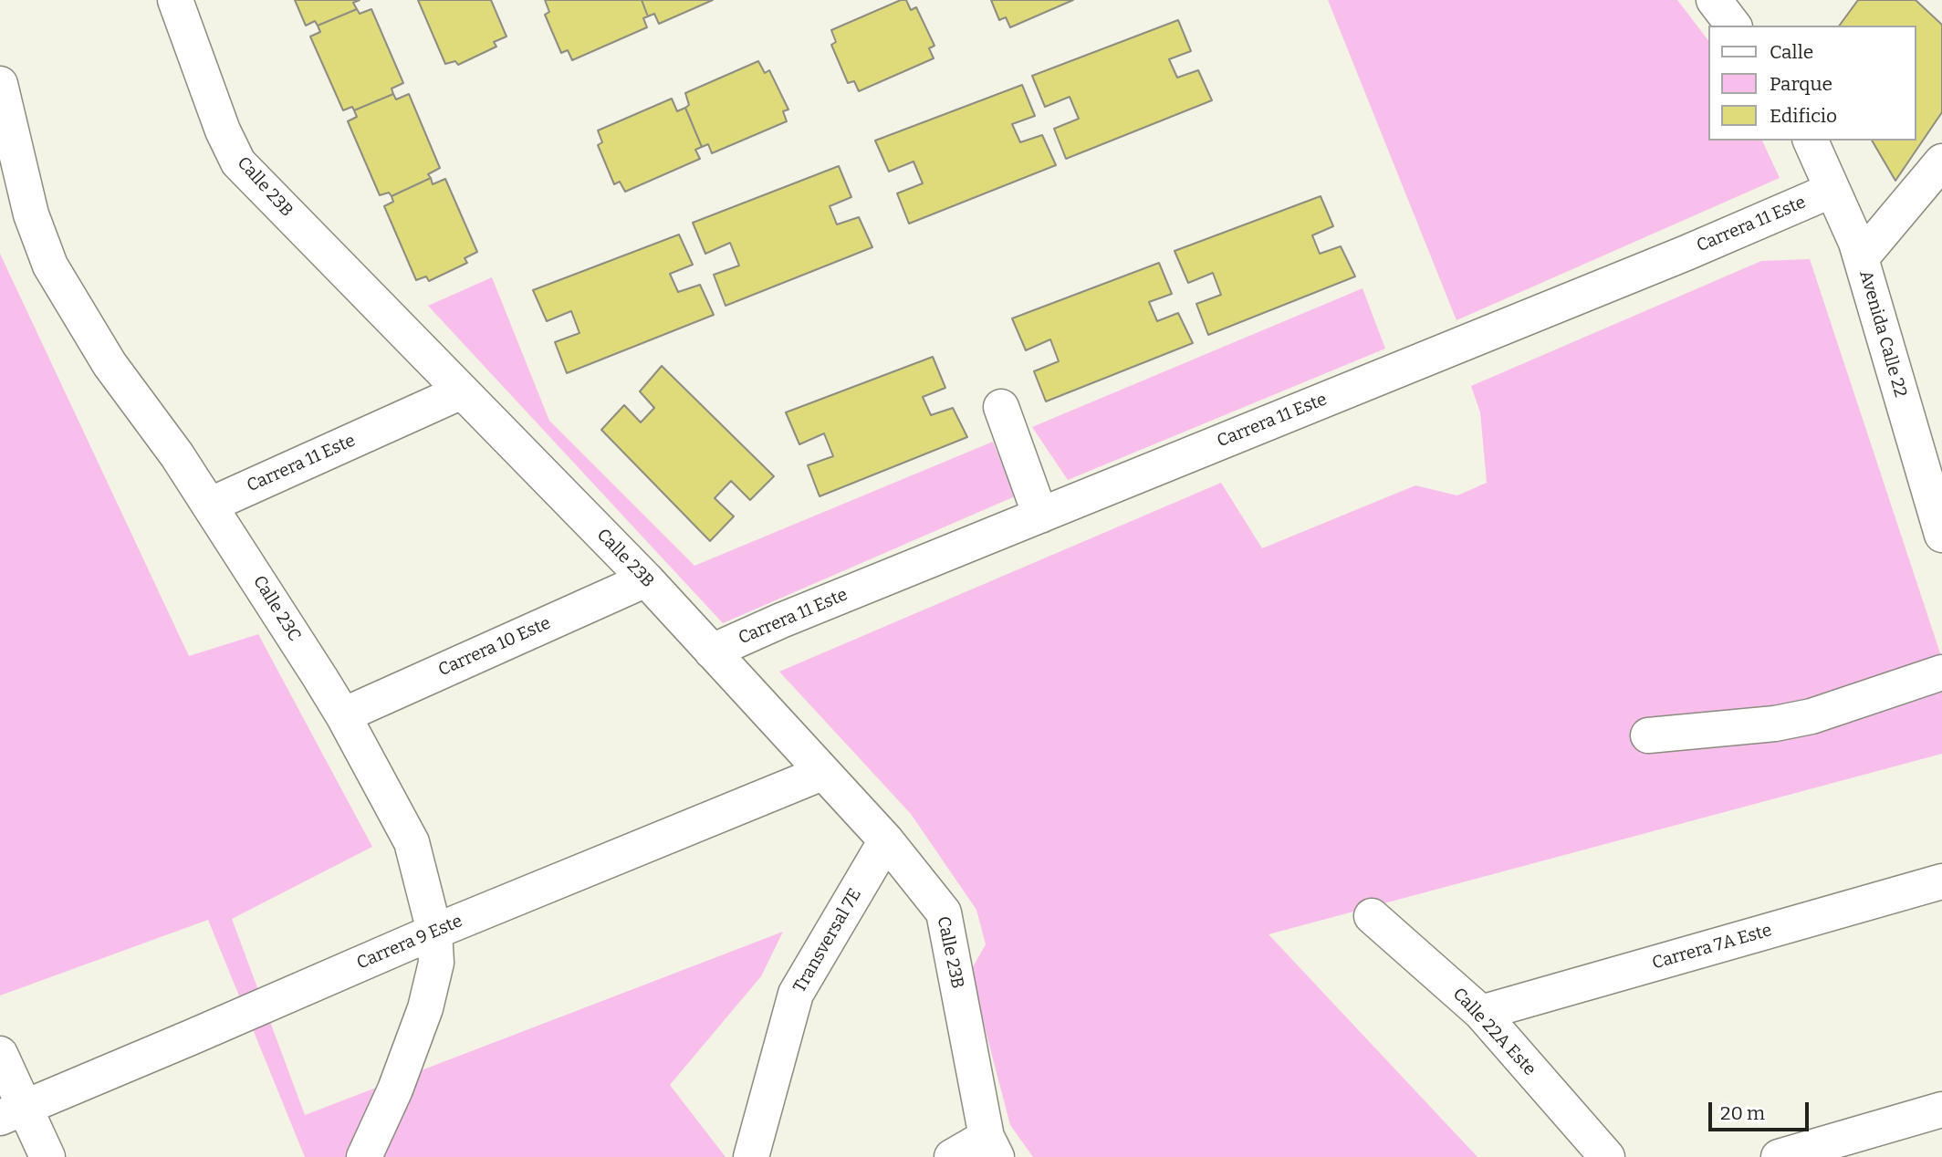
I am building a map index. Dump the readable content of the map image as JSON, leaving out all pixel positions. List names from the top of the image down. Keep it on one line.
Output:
{"streets":{"street":["Calle 23B","Carrera 11 Este","Avenida Calle 22","Calle 23C","Carrera 10 Este","Transversal 7E","Carrera 9 Este","Carrera 7A Este","Calle 22A Este"]},"crossings":[["Calle 23B","Carrera 11 Este"],["Calle 23B","Carrera 10 Este"],["Calle 23B","Transversal 7E"],["Calle 23B","Carrera 9 Este"],["Carrera 11 Este","Avenida Calle 22"],["Carrera 11 Este","Calle 23C"],["Calle 23C","Carrera 10 Este"],["Calle 23C","Carrera 9 Este"],["Carrera 7A Este","Calle 22A Este"]],"legend":["Calle","Parque","Edificio"],"scale_bar":"20 m"}
